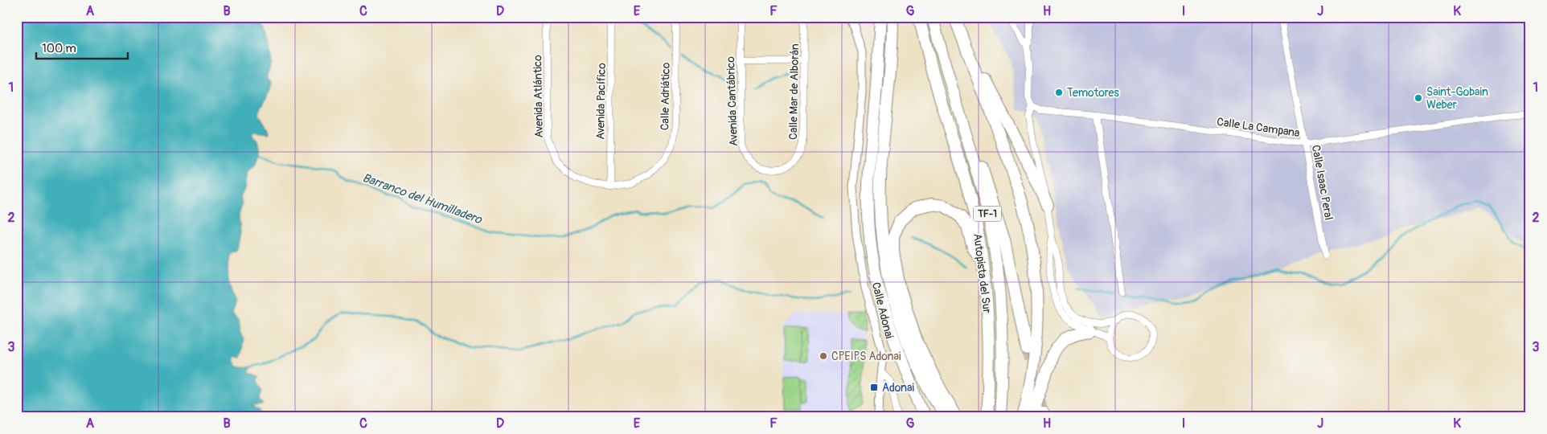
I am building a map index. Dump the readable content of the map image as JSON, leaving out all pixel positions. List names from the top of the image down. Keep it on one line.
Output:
{"streets":{"highway":["TF-1","Autopista del Sur"],"street":["Calle Mar de Alborán","Avenida Atlántico","Calle Adriático","Avenida Pacífico","Avenida Cantábrico","Calle La Campana","Calle Isaac Peral","Calle Adonai"]},"crossings":[["Calle Mar de Alborán","Avenida Cantábrico"],["Avenida Atlántico","Calle Adriático"],["Avenida Atlántico","Avenida Pacífico"],["Calle Adriático","Avenida Pacífico"],["Calle La Campana","Calle Isaac Peral"]],"water":["Barranco del Humilladero"],"places":{"other":["Temotores","Saint-Gobain Weber","CPEIPS Adonai"],"transit":["Adonai"]},"scale_bar":"100 m","grid":{"columns":["A","B","C","D","E","F","G","H","I","J","K"],"rows":["1","2","3"]}}
